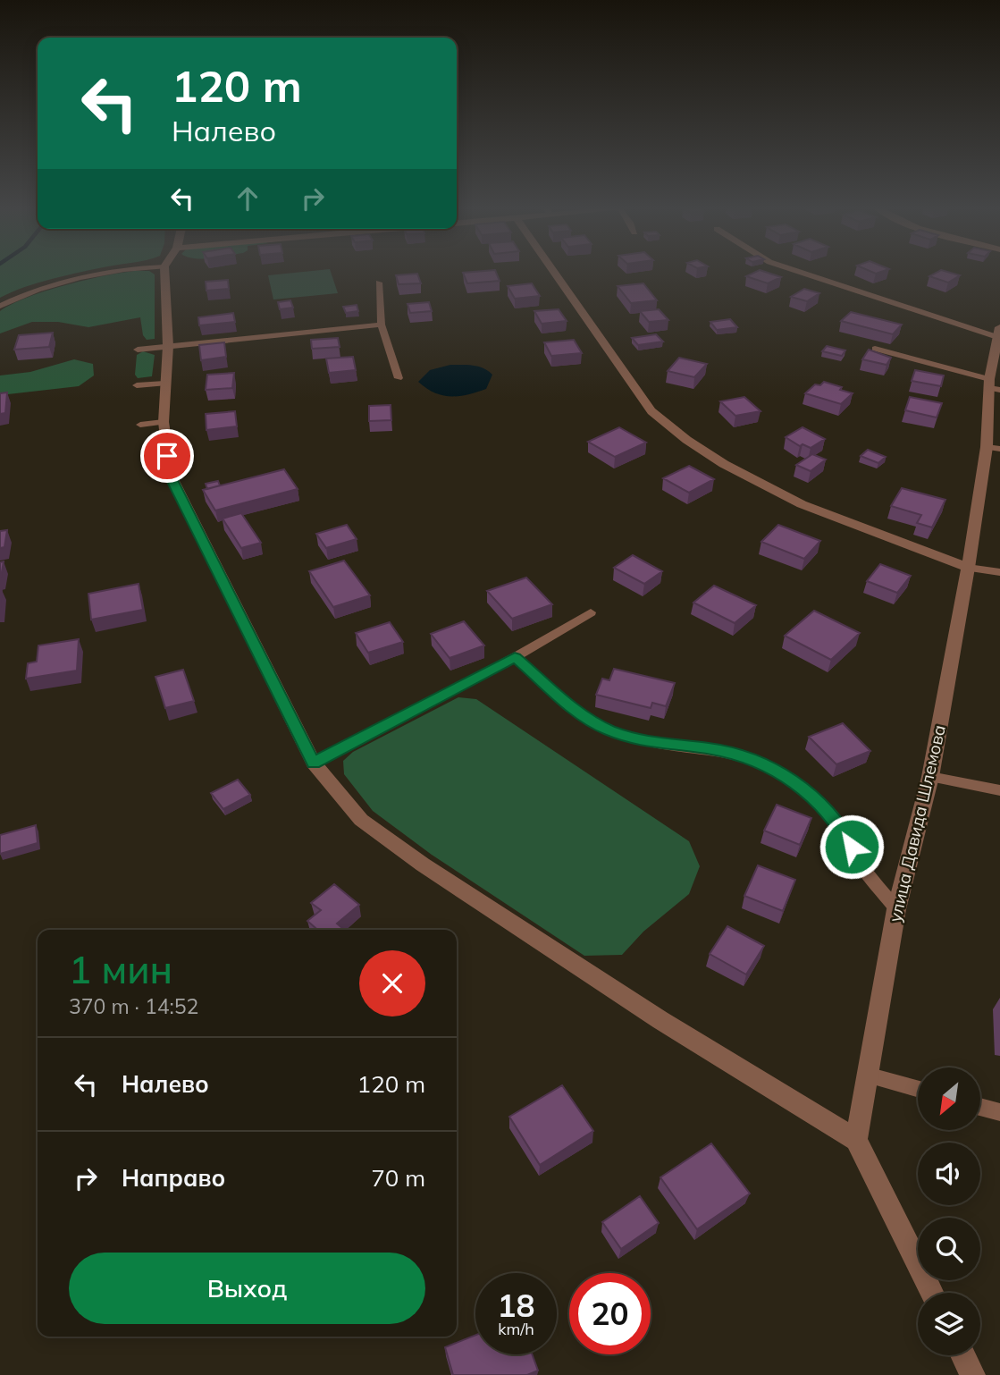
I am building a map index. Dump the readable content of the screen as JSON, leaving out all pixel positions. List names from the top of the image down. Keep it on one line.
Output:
{"streets":{"street":["улица Давида Шлемова"]},"north":"bottom left","page":{"turn":["120 m","Налево"],"heading":["1 мин","370 m · 14:52"],"list":[{"name":"Налево","value":"120 m"},{"name":"Направо","value":"70 m"}],"buttons":"Выход","speed":"18 km/h","limit":"20"}}
